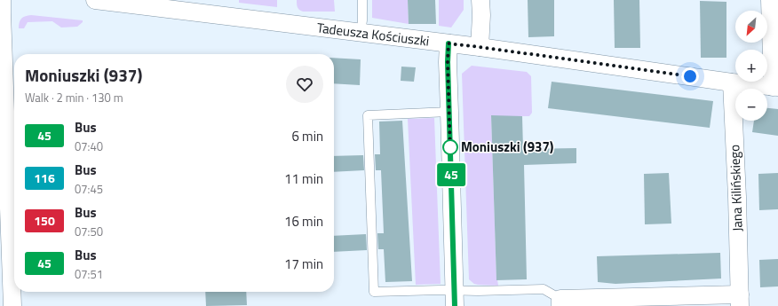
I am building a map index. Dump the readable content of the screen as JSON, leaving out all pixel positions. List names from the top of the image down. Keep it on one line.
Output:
{"streets":{"street":["Tadeusza Kościuszki","Jana Kilińskiego"]},"crossings":[["Tadeusza Kościuszki","Jana Kilińskiego"]],"places":["Moniuszki (937)"],"lines":["bus line 45"],"north":"bottom left","page":{"on_map":"45","map_buttons":["+","−"],"heading":["Moniuszki (937)","Walk · 2 min · 130 m"],"list":[{"mark":"45","name":"Bus","note":"07:40","value":"6 min"},{"mark":"116","name":"Bus","note":"07:45","value":"11 min"},{"mark":"150","name":"Bus","note":"07:50","value":"16 min"},{"mark":"45","name":"Bus","note":"07:51","value":"17 min"}]}}
